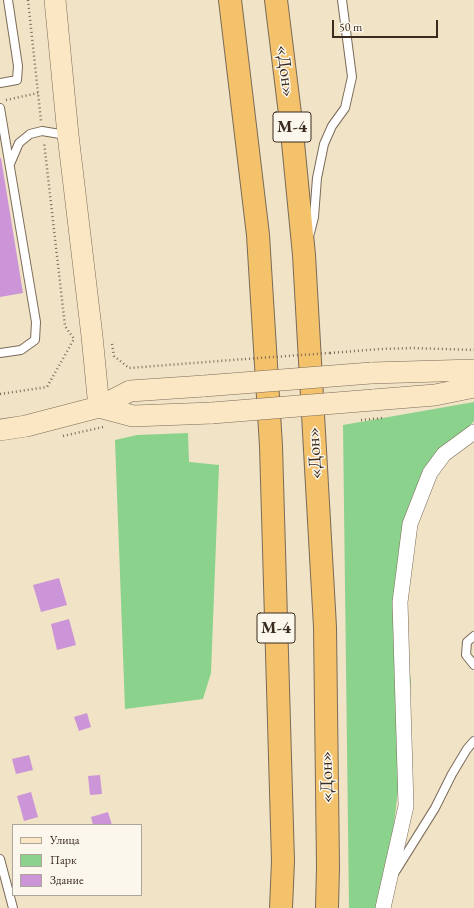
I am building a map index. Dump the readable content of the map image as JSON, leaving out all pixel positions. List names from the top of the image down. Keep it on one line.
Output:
{"streets":{"highway":["«Дон»","М-4"]},"legend":["Улица","Парк","Здание"],"scale_bar":"50 m"}
